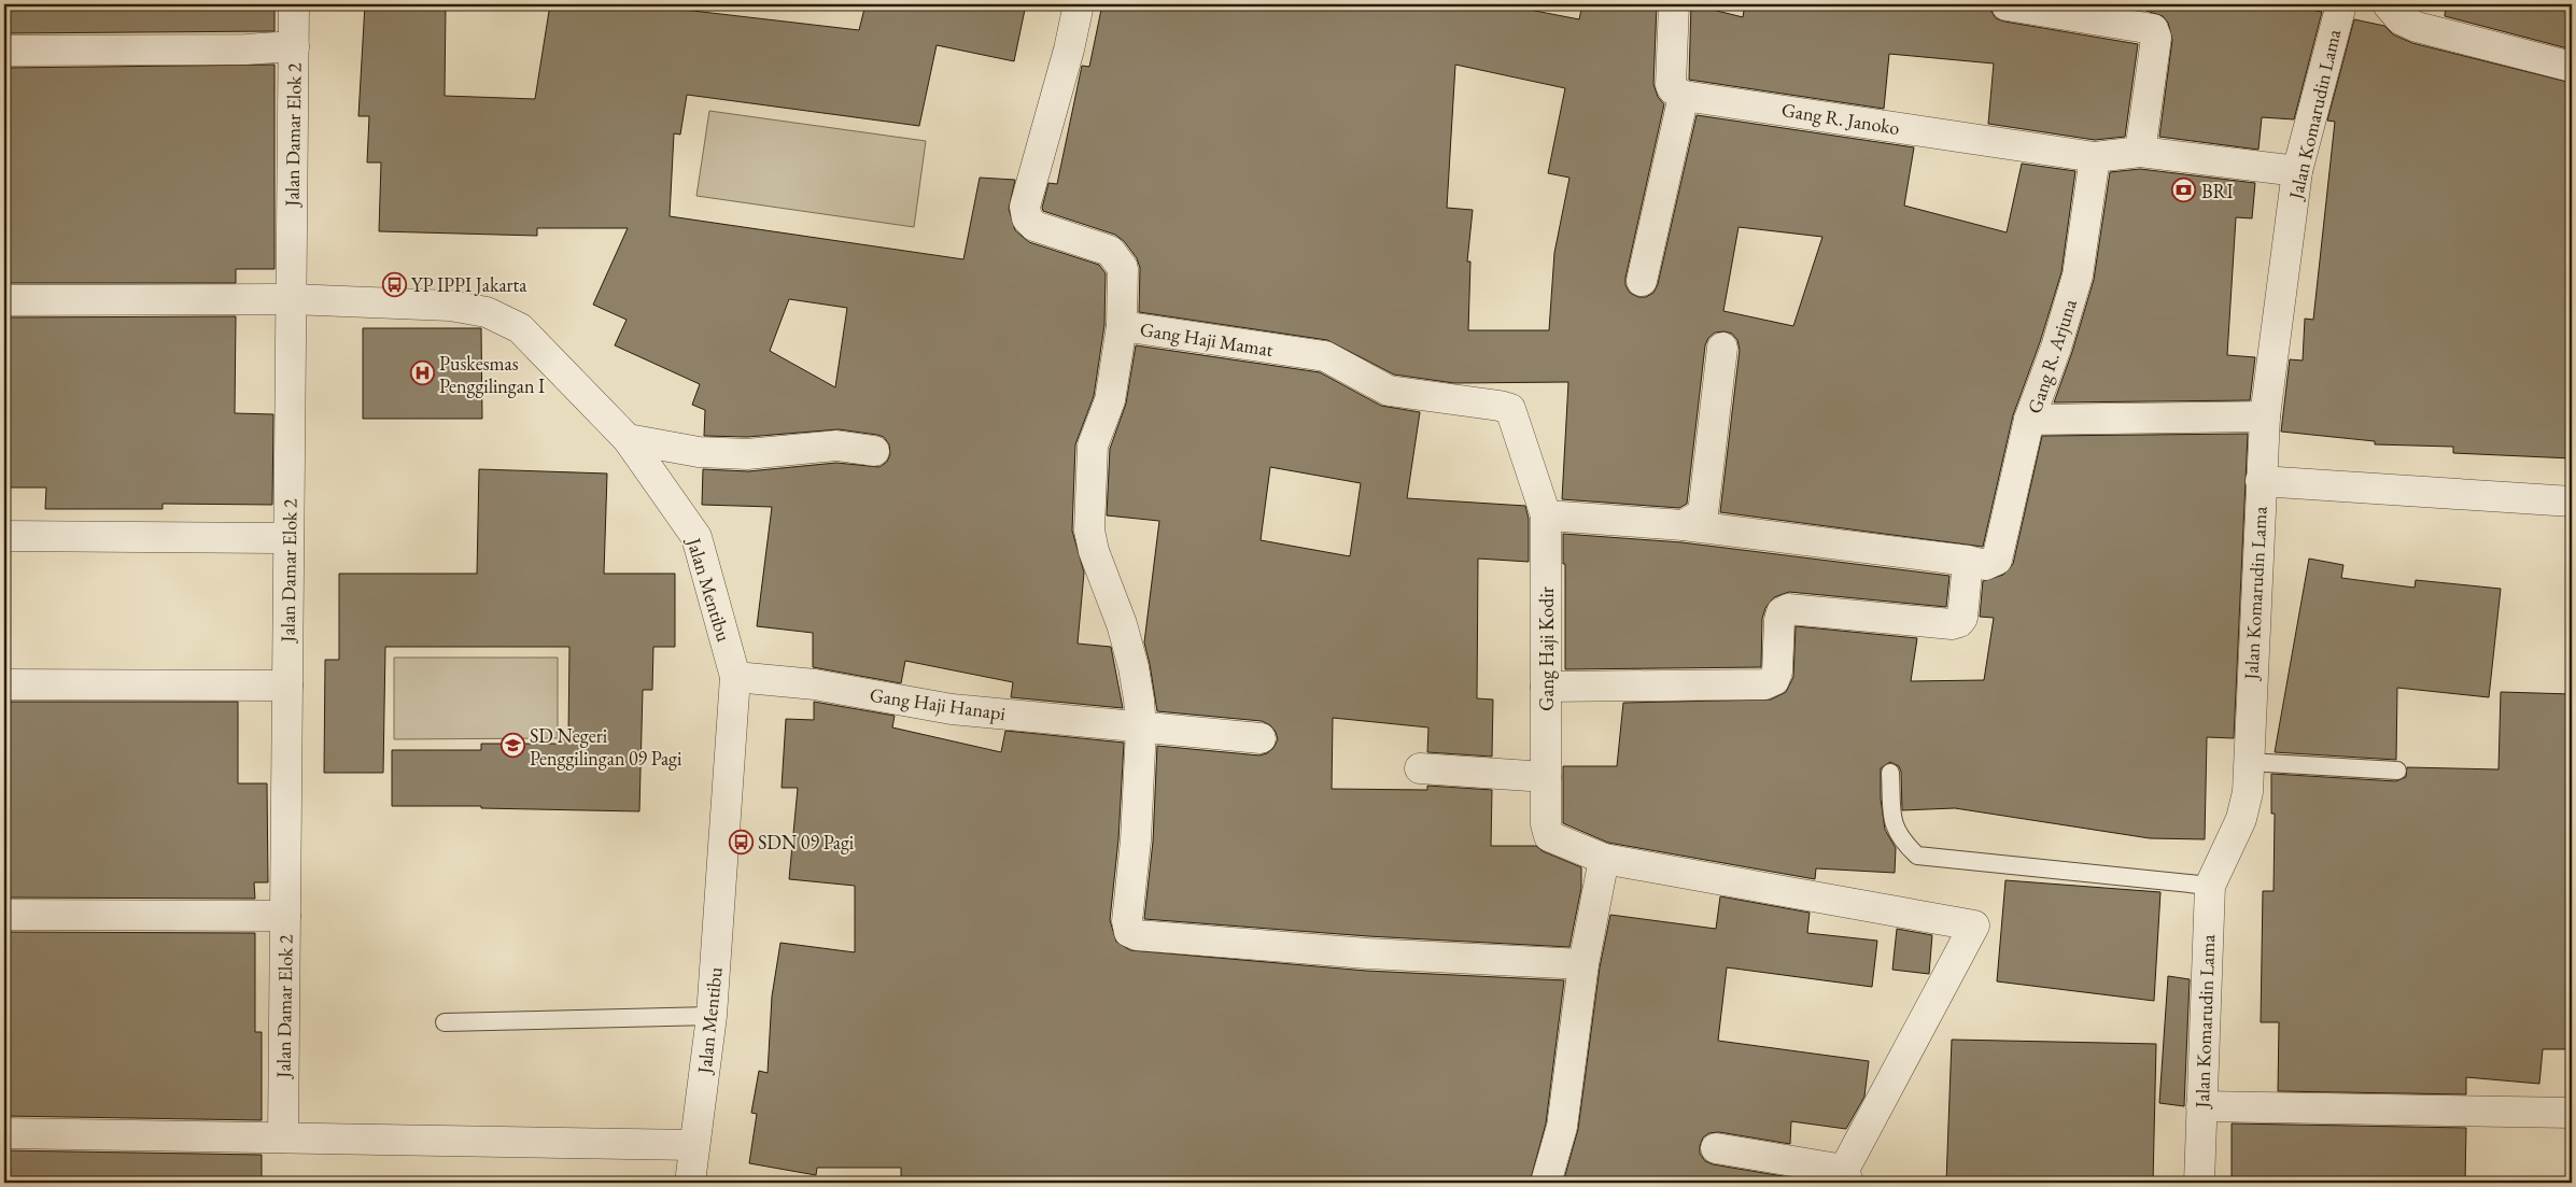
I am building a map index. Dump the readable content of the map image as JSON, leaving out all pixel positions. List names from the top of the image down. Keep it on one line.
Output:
{"streets":{"street":["Jalan Komarudin Lama","Gang R. Janoko","Jalan Damar Elok 2","Gang Haji Mamat","Gang R. Arjuna","Jalan Mentibu","Gang Haji Kodir","Gang Haji Hanapi"]},"crossings":[["Jalan Komarudin Lama","Gang R. Janoko"],["Jalan Komarudin Lama","Gang R. Arjuna"],["Gang R. Janoko","Gang R. Arjuna"],["Jalan Damar Elok 2","Jalan Mentibu"],["Gang Haji Mamat","Gang Haji Kodir"],["Jalan Mentibu","Gang Haji Hanapi"]],"places":{"bank":["BRI"],"bus stop":["YP IPPI Jakarta","SDN 09 Pagi"],"hospital":["Puskesmas Penggilingan I"],"school or university":["SD Negeri Penggilingan 09 Pagi"]}}
